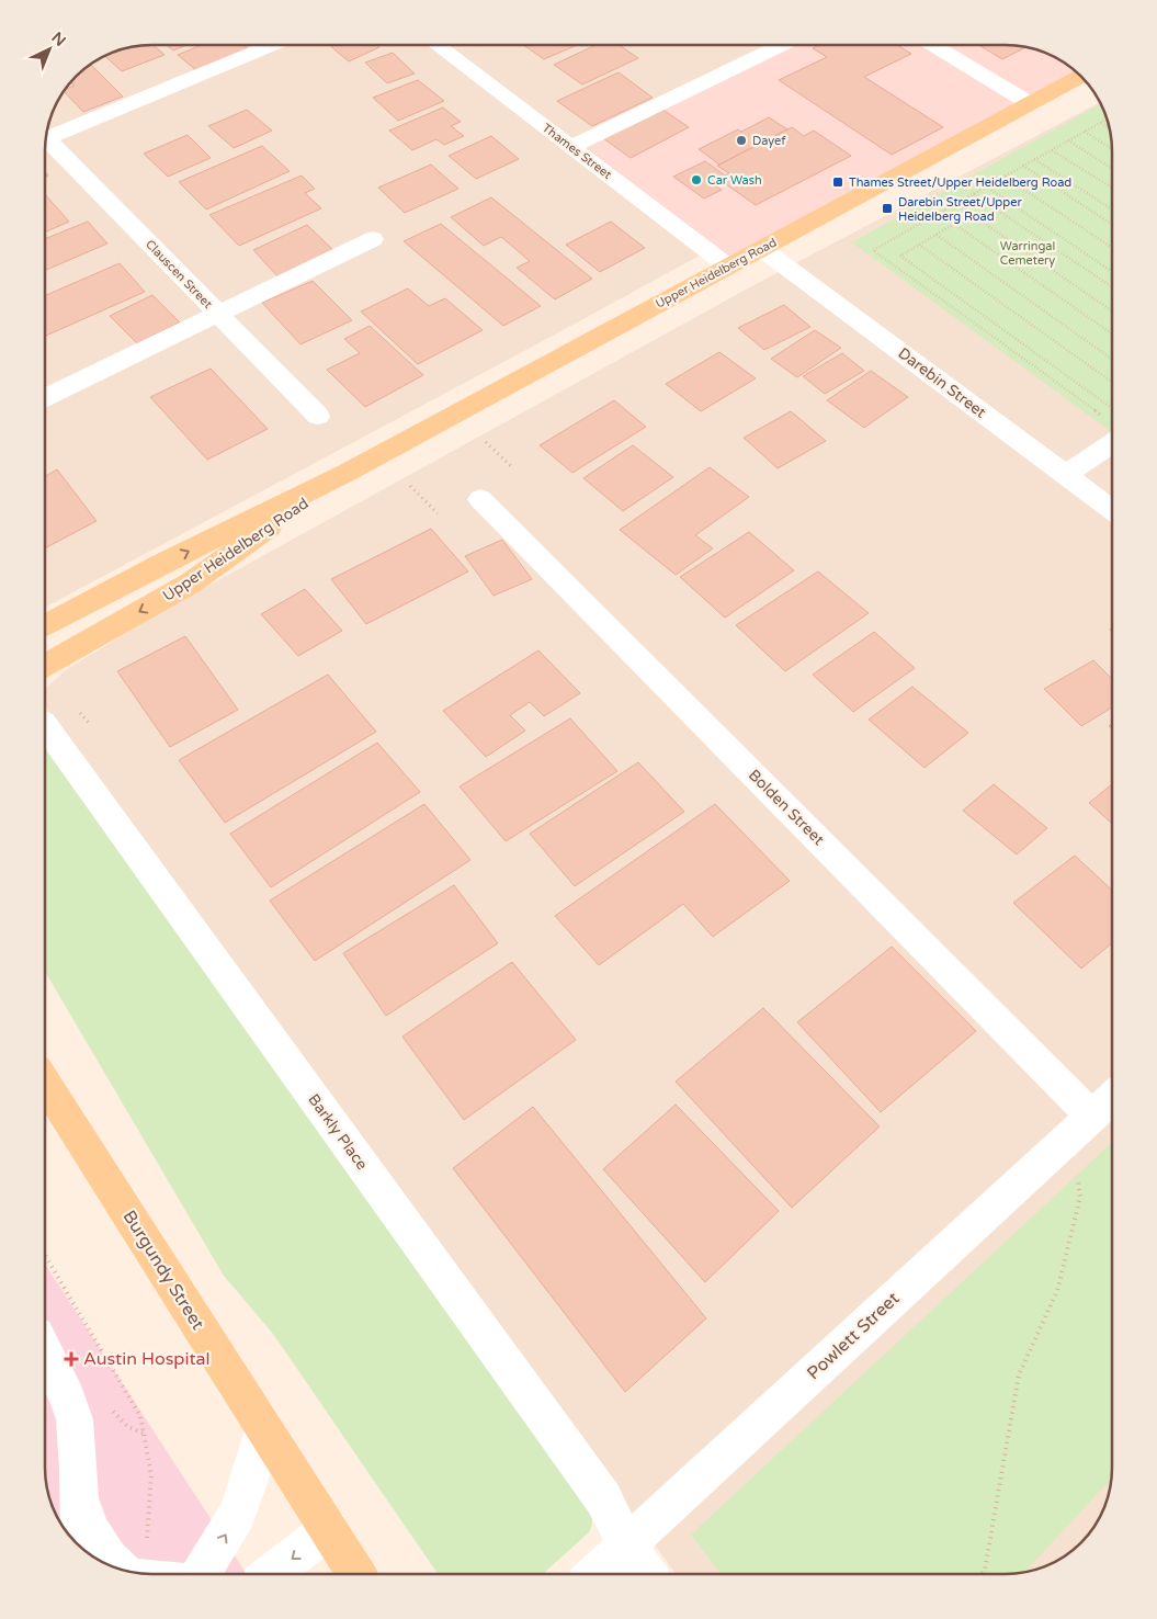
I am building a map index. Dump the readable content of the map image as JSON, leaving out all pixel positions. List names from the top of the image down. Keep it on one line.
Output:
{"streets":{"main road":["Upper Heidelberg Road","Burgundy Street"],"street":["Thames Street","Clauscen Street","Darebin Street","Bolden Street","Barkly Place","Powlett Street"]},"crossings":[["Thames Street","Upper Heidelberg Road"],["Upper Heidelberg Road","Darebin Street"],["Bolden Street","Powlett Street"],["Barkly Place","Powlett Street"]],"parks":["Warringal Cemetery"],"places":{"other":["Dayef","Car Wash"],"transit":["Thames Street/Upper Heidelberg Road","Darebin Street/Upper Heidelberg Road"],"health":["Austin Hospital"]},"north":"top right"}
